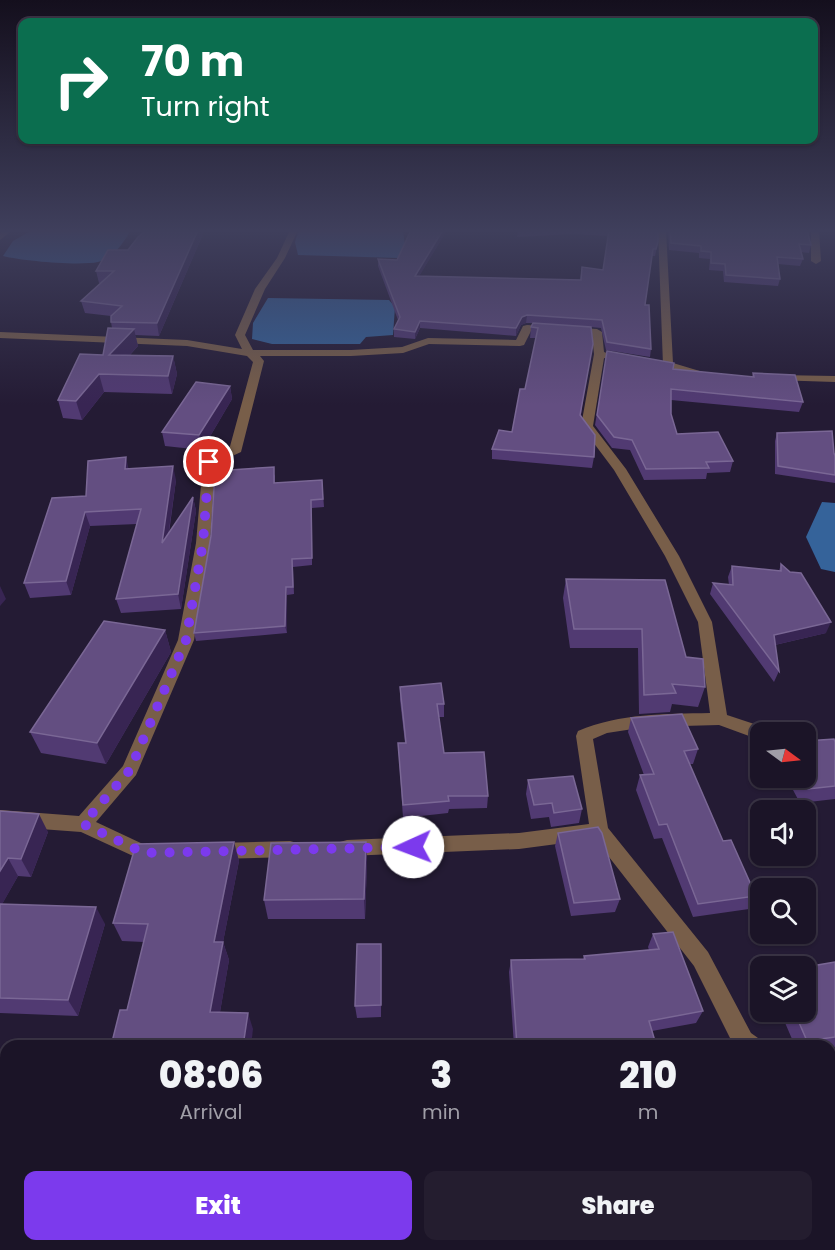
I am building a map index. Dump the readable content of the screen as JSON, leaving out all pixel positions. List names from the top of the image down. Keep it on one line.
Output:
{"north":"right","page":{"turn":["70 m","Turn right"],"eta":["08:06","Arrival","3","min","210","m"],"buttons":["Exit","Share"]}}
